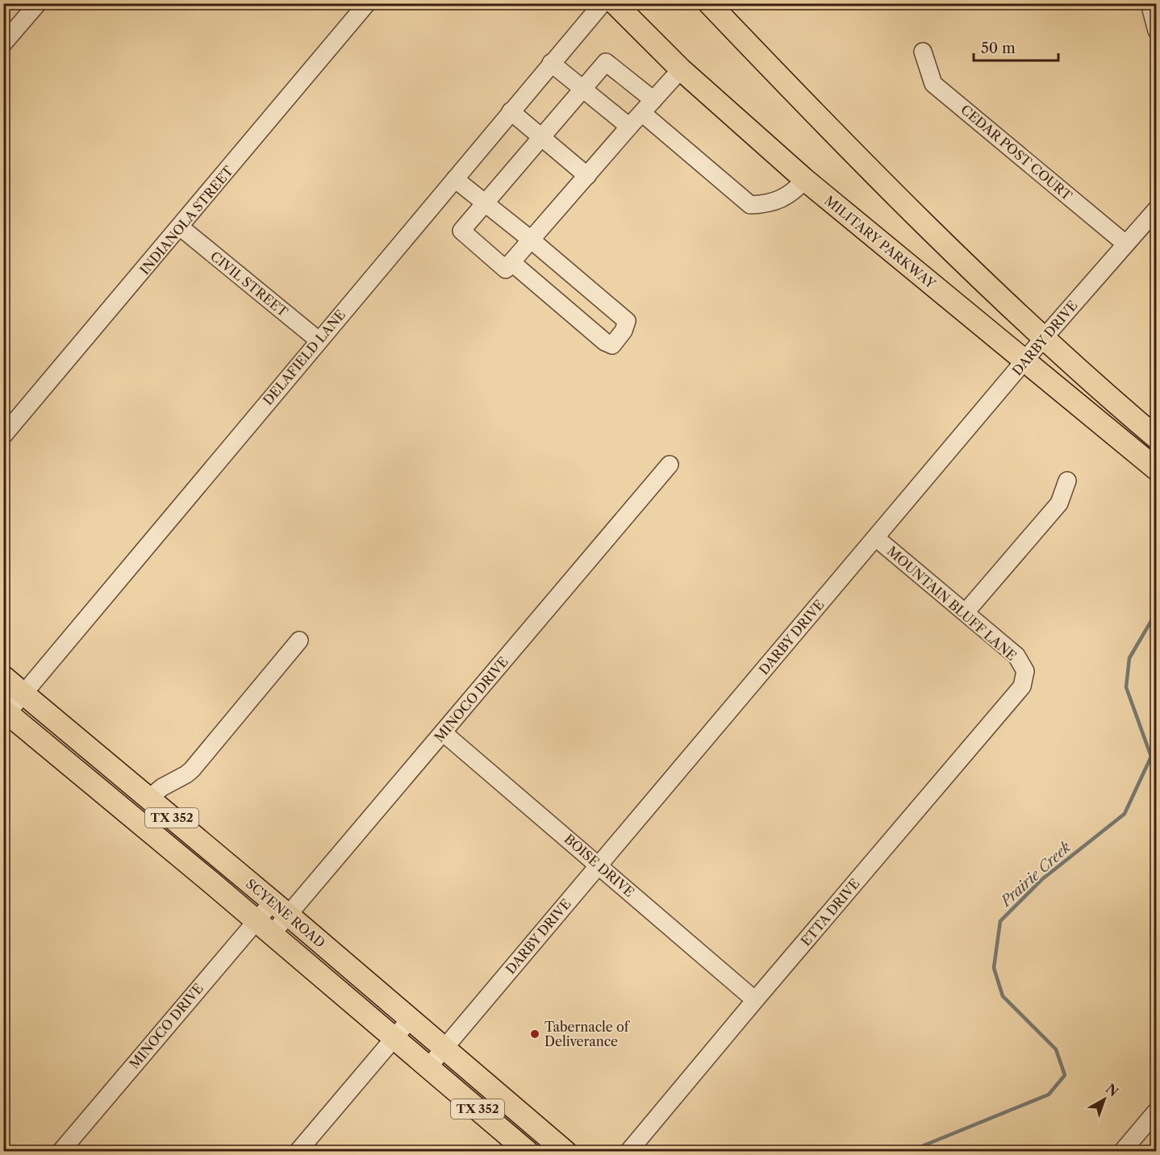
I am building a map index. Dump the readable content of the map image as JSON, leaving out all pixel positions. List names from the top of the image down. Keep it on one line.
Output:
{"streets":{"main road":["MILITARY PARKWAY","TX 352","SCYENE ROAD"],"street":["CEDAR POST COURT","INDIANOLA STREET","CIVIL STREET","DARBY DRIVE","DELAFIELD LANE","MOUNTAIN BLUFF LANE","MINOCO DRIVE","BOISE DRIVE","ETTA DRIVE"]},"crossings":[["CEDAR POST COURT","DARBY DRIVE"],["INDIANOLA STREET","CIVIL STREET"],["MILITARY PARKWAY","DARBY DRIVE"],["CIVIL STREET","DELAFIELD LANE"],["DARBY DRIVE","MOUNTAIN BLUFF LANE"],["DARBY DRIVE","BOISE DRIVE"],["DARBY DRIVE","SCYENE ROAD"],["DELAFIELD LANE","SCYENE ROAD"],["MOUNTAIN BLUFF LANE","ETTA DRIVE"],["MINOCO DRIVE","BOISE DRIVE"],["MINOCO DRIVE","SCYENE ROAD"],["BOISE DRIVE","ETTA DRIVE"]],"water":["Prairie Creek"],"places":["Tabernacle of Deliverance"],"scale_bar":"50 m","north":"top right"}
